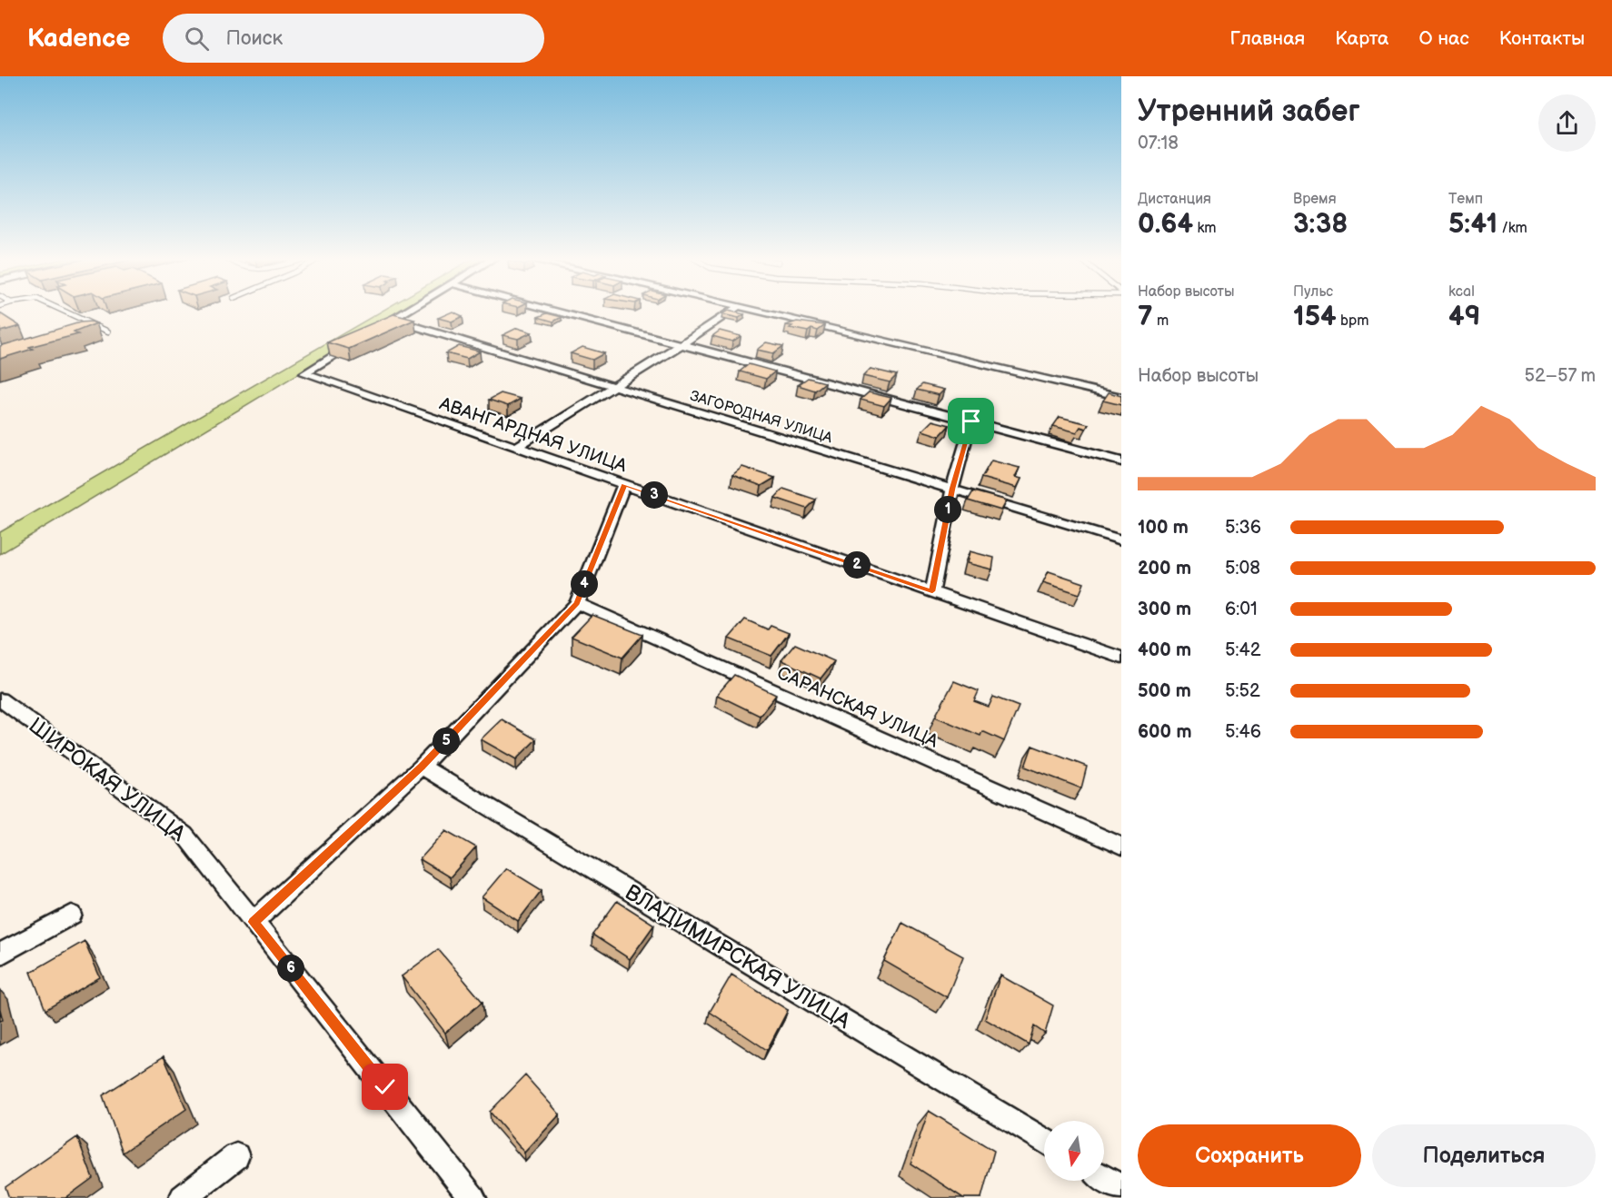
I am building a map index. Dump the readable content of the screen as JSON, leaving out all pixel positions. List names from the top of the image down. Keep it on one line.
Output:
{"streets":{"street":["ЗАГОРОДНАЯ УЛИЦА","АВАНГАРДНАЯ УЛИЦА","САРАНСКАЯ УЛИЦА","ШИРОКАЯ УЛИЦА","ВЛАДИМИРСКАЯ УЛИЦА"]},"north":"bottom","page":{"header":"Kadence","search":"Поиск","nav":["Главная","Карта","О нас","Контакты"],"heading":["Утренний забег","07:18"],"stats":[["Дистанция","0.64 km"],["Время","3:38"],["Темп","5:41 /km"],["Набор высоты","7 m"],["Пульс","154 bpm"],["kcal","49"]],"chart":["Набор высоты","52–57 m"],"pins":["3","1","2","4","5","6"],"list":[{"name":"100 m","note":"5:36"},{"name":"200 m","note":"5:08"},{"name":"300 m","note":"6:01"},{"name":"400 m","note":"5:42"},{"name":"500 m","note":"5:52"},{"name":"600 m","note":"5:46"}],"buttons":["Сохранить","Поделиться"]}}
